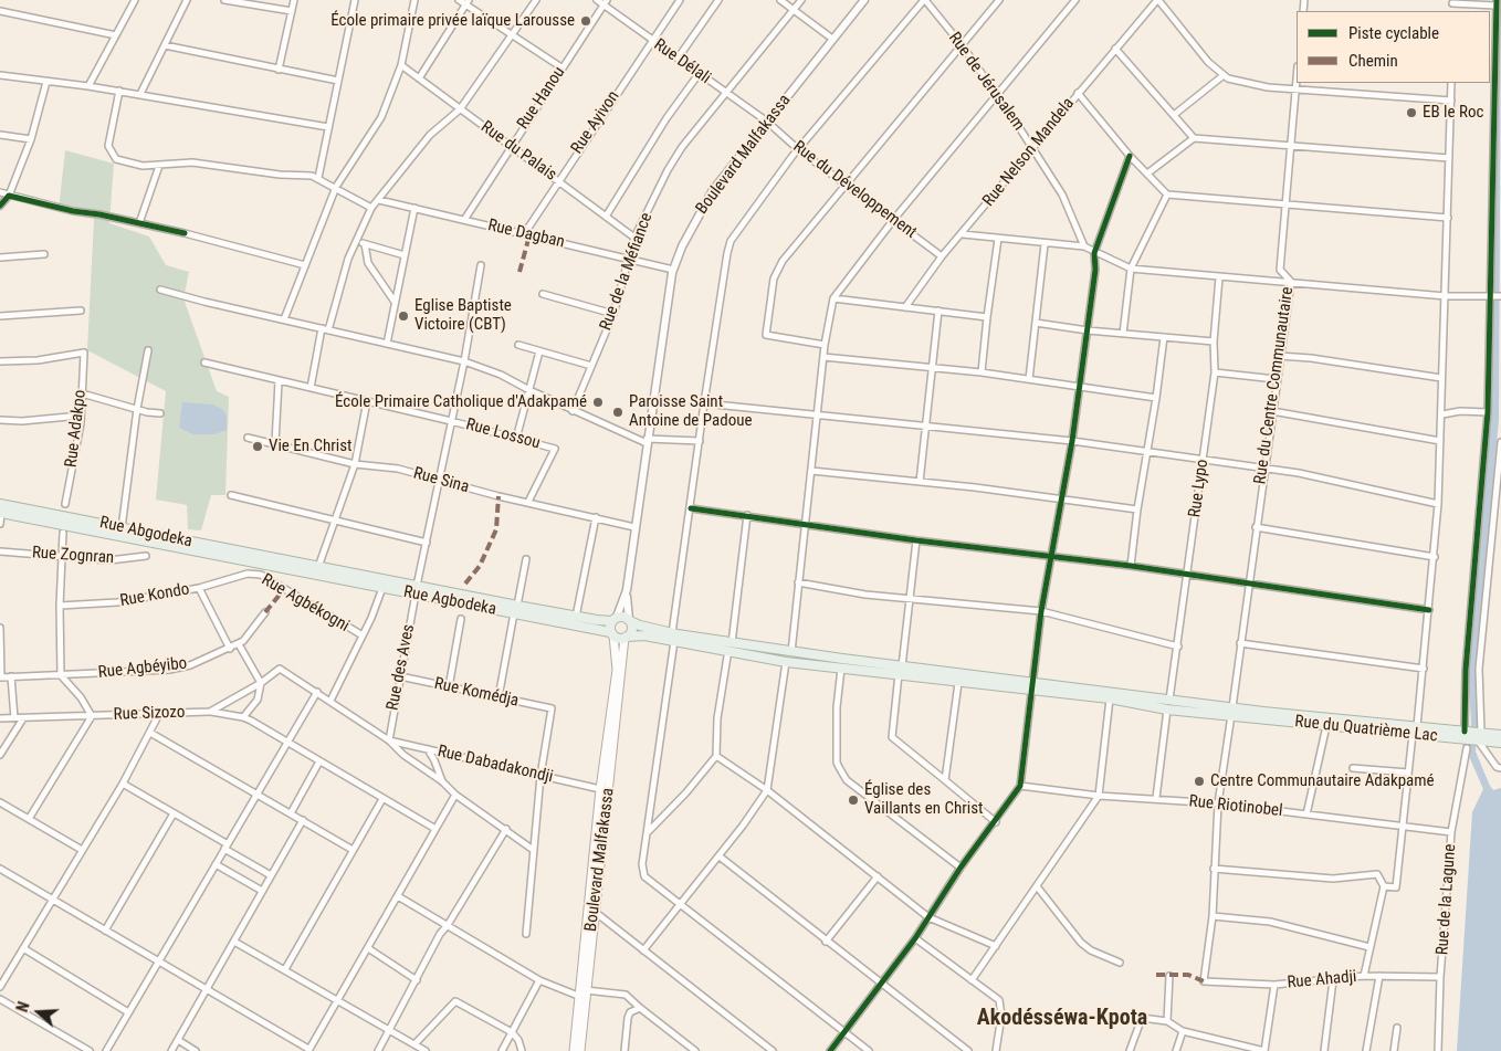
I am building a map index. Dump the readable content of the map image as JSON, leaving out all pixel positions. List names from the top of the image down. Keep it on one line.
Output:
{"streets":{"main road":["Boulevard Malfakassa","Rue Abgodeka","Rue Agbodeka","Rue du Quatrième Lac"],"street":["Rue Délali","Rue de Jérusalem","Rue Hanou","Rue Ayivon","Rue du Palais","Rue Nelson Mandela","Rue du Développement","Rue Dagban","Rue de la Méfiance","Rue du Centre Communautaire","Rue Adakpo","Rue Lossou","Rue Sina","Rue Lypo","Rue Zognran","Rue Kondo","Rue Agbékogni","Rue des Aves","Rue Agbéyibo","Rue Komédja","Rue Sizozo","Rue Dabadakondji","Rue Riotinobel","Rue de la Lagune","Rue Ahadji"]},"crossings":[["Rue Délali","Rue Hanou"],["Rue Délali","Rue Ayivon"],["Rue Délali","Boulevard Malfakassa"],["Rue Délali","Rue du Développement"],["Rue Délali","Rue de la Méfiance"],["Rue de Jérusalem","Rue Nelson Mandela"],["Rue Hanou","Rue du Palais"],["Rue Hanou","Rue Dagban"],["Rue Ayivon","Rue du Palais"],["Rue Ayivon","Rue Dagban"],["Rue du Palais","Rue de la Méfiance"],["Rue Nelson Mandela","Rue du Développement"],["Boulevard Malfakassa","Rue du Développement"],["Boulevard Malfakassa","Rue Dagban"],["Boulevard Malfakassa","Rue Sina"],["Rue Dagban","Rue de la Méfiance"],["Rue du Centre Communautaire","Rue du Quatrième Lac"],["Rue du Centre Communautaire","Rue Riotinobel"],["Rue du Centre Communautaire","Rue Ahadji"],["Rue Lossou","Rue Sina"],["Rue Lossou","Rue des Aves"],["Rue Sina","Rue des Aves"],["Rue Abgodeka","Rue Agbodeka"],["Rue Kondo","Rue Agbékogni"],["Rue Agbodeka","Rue des Aves"],["Rue des Aves","Rue Komédja"],["Rue des Aves","Rue Dabadakondji"],["Rue Komédja","Rue Dabadakondji"],["Rue Riotinobel","Rue de la Lagune"],["Rue de la Lagune","Rue Ahadji"]],"districts":["Akodésséwa-Kpota"],"places":["École primaire privée laïque Larousse","EB le Roc","Eglise Baptiste Victoire (CBT)","École Primaire Catholique d'Adakpamé","Paroisse Saint Antoine de Padoue","Vie En Christ","Centre Communautaire Adakpamé","Église des Vaillants en Christ"],"legend":["Piste cyclable","Chemin"],"north":"left"}
